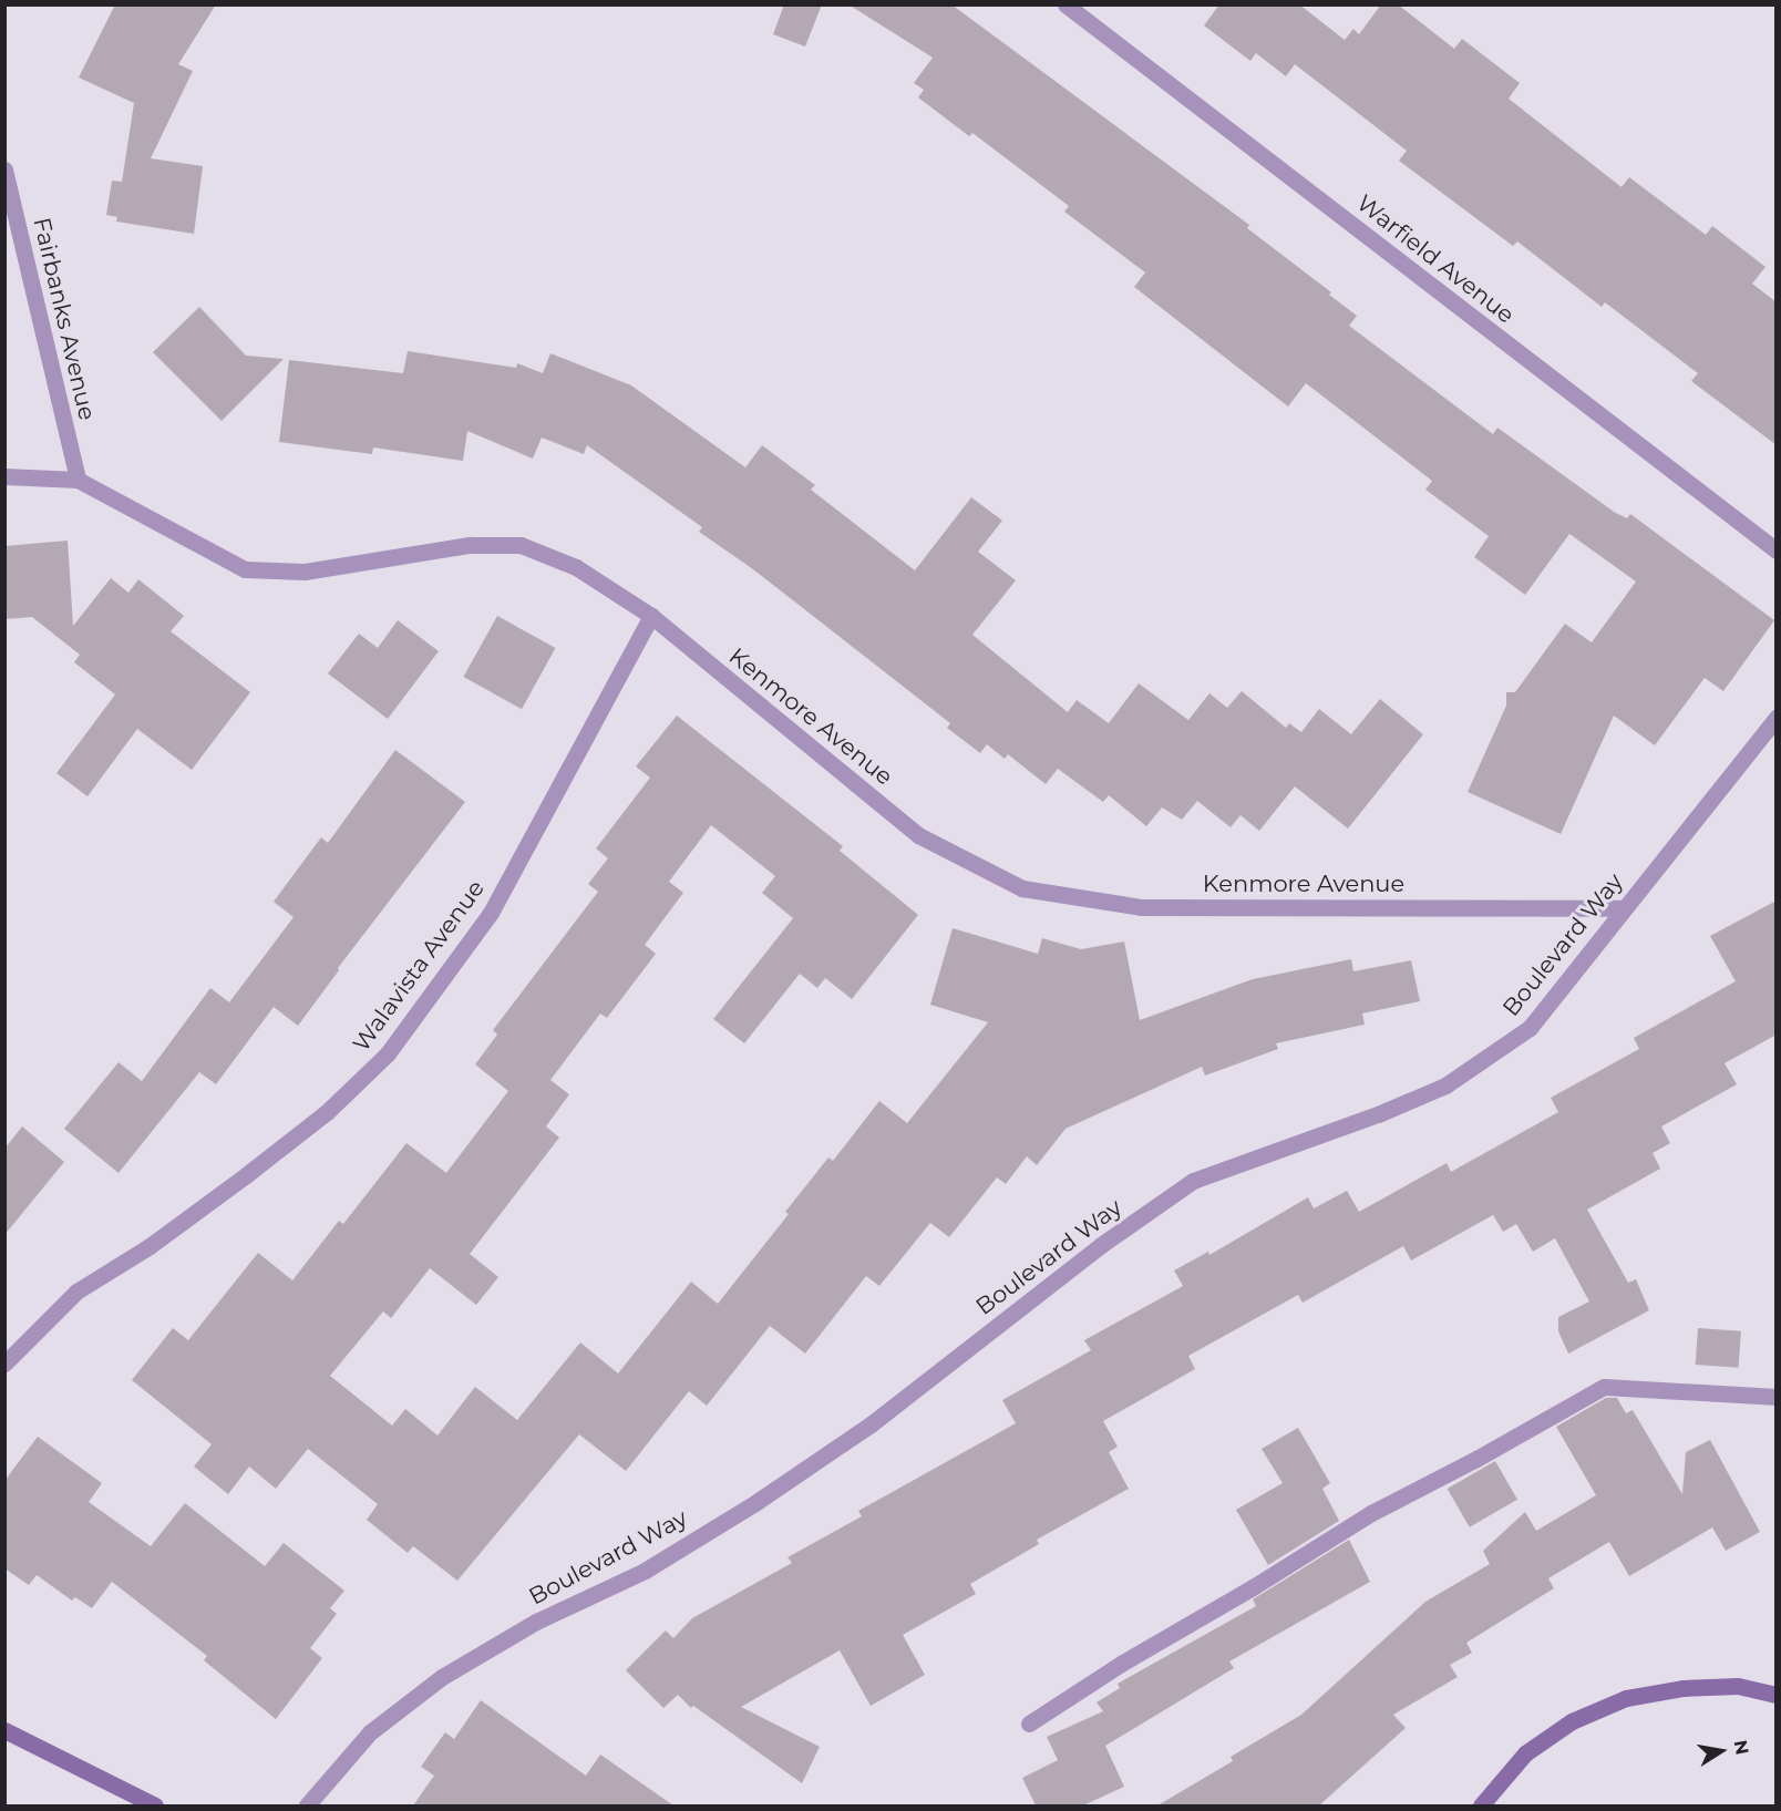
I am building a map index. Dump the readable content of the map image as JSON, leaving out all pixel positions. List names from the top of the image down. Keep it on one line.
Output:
{"streets":{"street":["Warfield Avenue","Fairbanks Avenue","Kenmore Avenue","Boulevard Way","Walavista Avenue"]},"crossings":[["Fairbanks Avenue","Kenmore Avenue"],["Kenmore Avenue","Boulevard Way"],["Kenmore Avenue","Walavista Avenue"]],"north":"right"}
